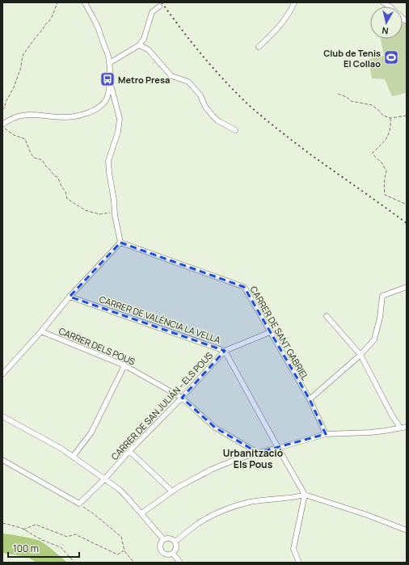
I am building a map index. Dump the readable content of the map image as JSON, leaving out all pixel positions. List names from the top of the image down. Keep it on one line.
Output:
{"streets":{"street":["CARRER DE VALÈNCIA LA VELLA","CARRER DE SANT GABRIEL","CARRER DELS POUS","CARRER DE SAN JULIÁN - ELS POUS"]},"crossings":[["CARRER DE VALÈNCIA LA VELLA","CARRER DE SAN JULIÁN - ELS POUS"],["CARRER DE SANT GABRIEL","CARRER DE SAN JULIÁN - ELS POUS"],["CARRER DELS POUS","CARRER DE SAN JULIÁN - ELS POUS"]],"districts":["Urbanització Els Pous"],"places":{"sports":["Club de Tenis El Collao"],"bus stop":["Metro Presa"]},"scale_bar":"100 m","north":"bottom"}
